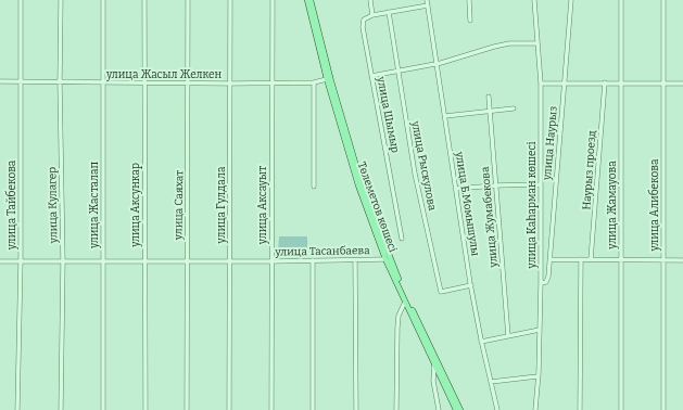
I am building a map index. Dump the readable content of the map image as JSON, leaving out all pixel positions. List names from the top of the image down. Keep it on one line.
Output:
{"streets":{"main road":["Төлеметов көшесі"],"street":["улица Жасыл Желкен","улица Шымыр","улица Наурыз","улица Рыскулова","Наурыз проезд","улица Б.Момышулы","улица Тайбекова","улица Кулагер","улица Жасталап","улица Аксункар","улица Саяхат","улица Гулдала","улица Аксауыт","улица Каһарман көшесі","улица Жамауова","улица Алибекова","улица Жумабекова","улица Тасанбаева"]},"crossings":[["улица Жасыл Желкен","улица Тайбекова"],["улица Жасыл Желкен","улица Кулагер"],["улица Жасыл Желкен","улица Жасталап"],["улица Жасыл Желкен","улица Аксункар"],["улица Жасыл Желкен","улица Саяхат"],["улица Жасыл Желкен","улица Гулдала"],["улица Жасыл Желкен","улица Аксауыт"],["улица Жасыл Желкен","Төлеметов көшесі"],["улица Наурыз","улица Каһарман көшесі"],["улица Рыскулова","улица Б.Момышулы"],["улица Тайбекова","улица Тасанбаева"],["улица Кулагер","улица Тасанбаева"],["улица Жасталап","улица Тасанбаева"],["улица Аксункар","улица Тасанбаева"],["улица Саяхат","улица Тасанбаева"],["улица Гулдала","улица Тасанбаева"],["улица Аксауыт","улица Тасанбаева"],["Төлеметов көшесі","улица Тасанбаева"]]}
